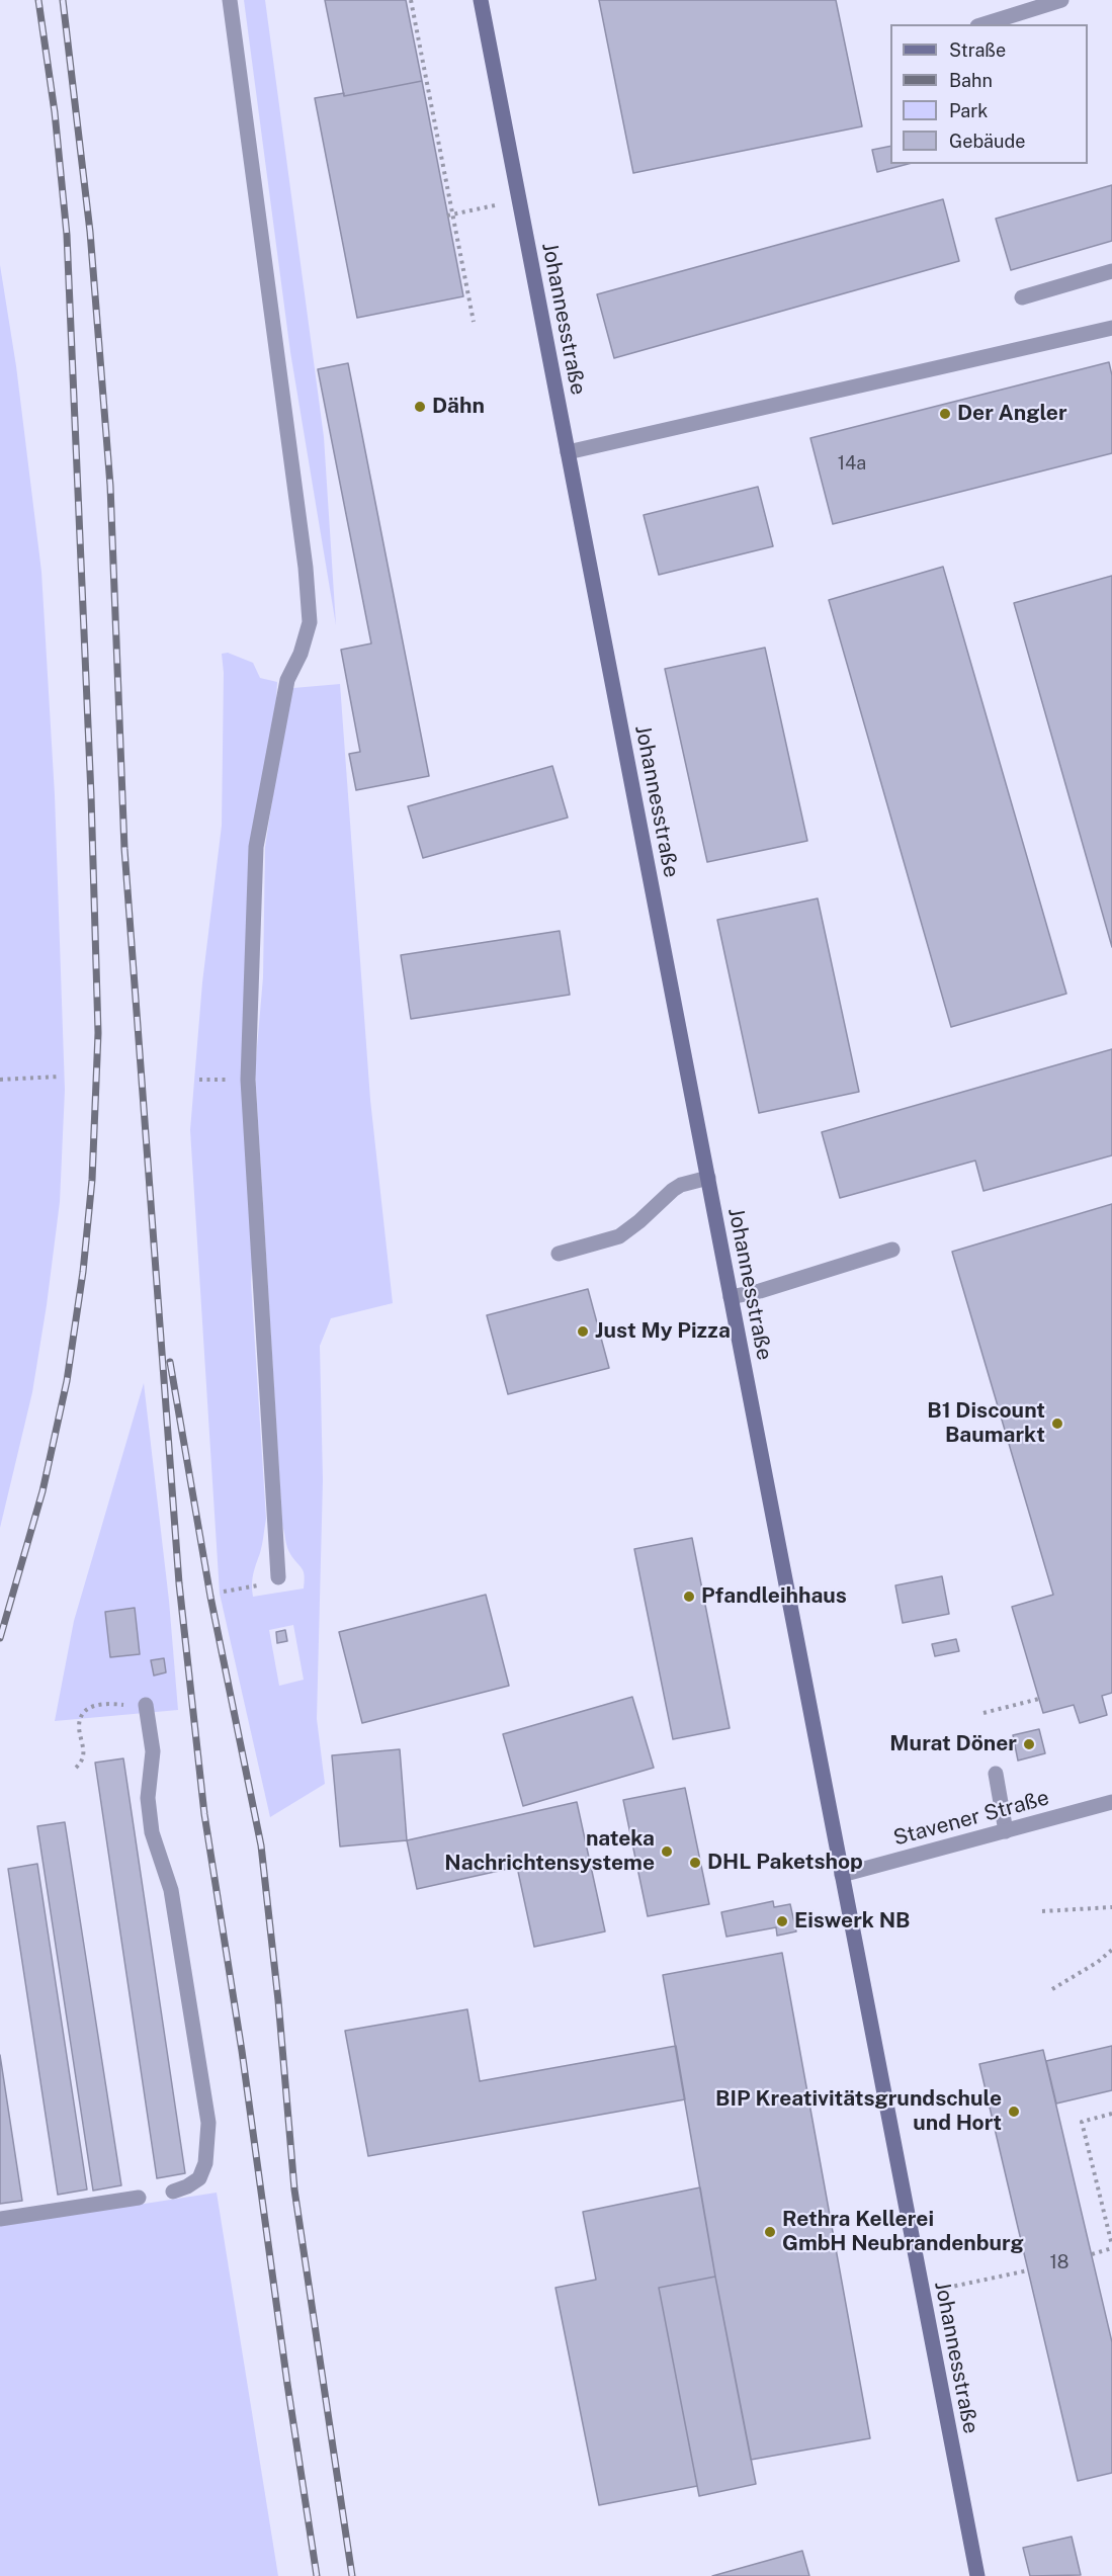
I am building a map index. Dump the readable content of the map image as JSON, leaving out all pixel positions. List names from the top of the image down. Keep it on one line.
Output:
{"streets":{"main road":["Johannesstraße"],"street":["Stavener Straße"]},"crossings":[["Johannesstraße","Stavener Straße"]],"places":["Dähn","Der Angler","Just My Pizza","B1 Discount Baumarkt","Pfandleihhaus","Murat Döner","nateka Nachrichtensysteme","DHL Paketshop","Eiswerk NB","BIP Kreativitätsgrundschule und Hort","Rethra Kellerei GmbH Neubrandenburg"],"house_numbers":["14a","18"],"legend":["Straße","Bahn","Park","Gebäude"]}
